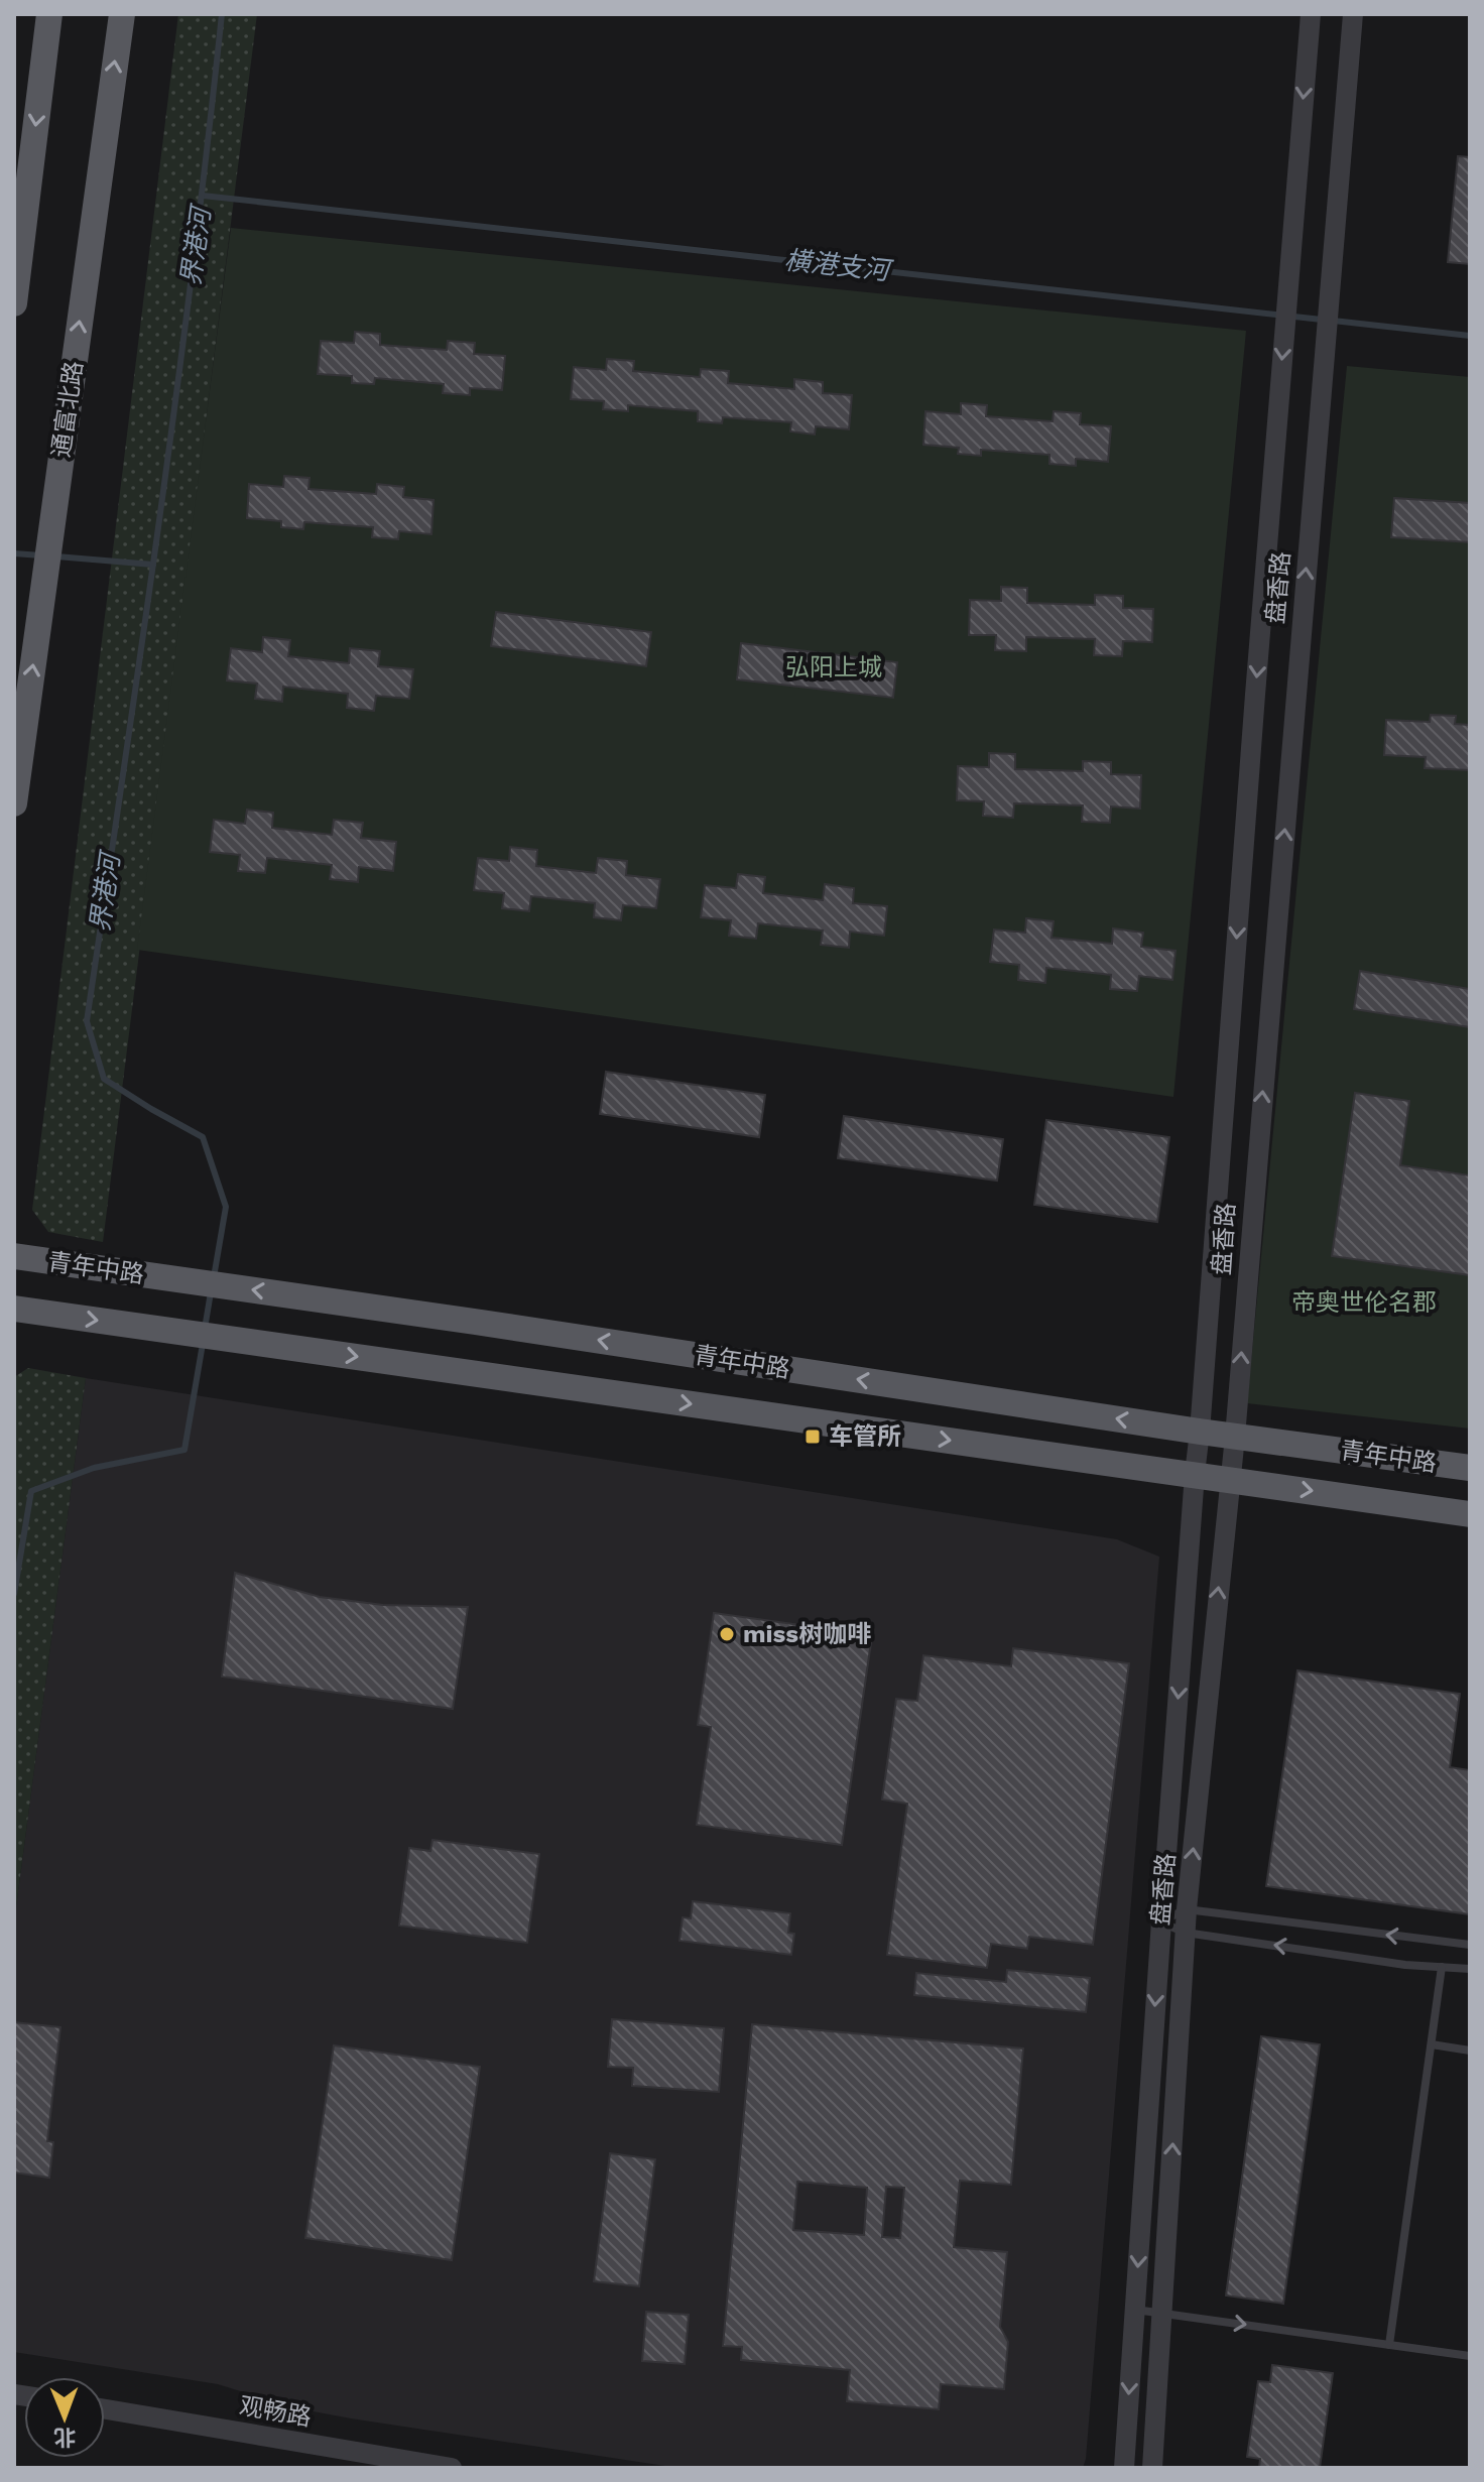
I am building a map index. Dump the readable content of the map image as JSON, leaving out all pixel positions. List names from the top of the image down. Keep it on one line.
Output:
{"streets":{"main road":["通富北路","青年中路"],"street":["盘香路","观畅路"]},"crossings":[["盘香路","青年中路"]],"water":["界港河","横港支河"],"parks":["弘阳上城","帝奥世伦名郡"],"places":{"transit":["车管所"],"other":["miss树咖啡"]},"north":"bottom"}
